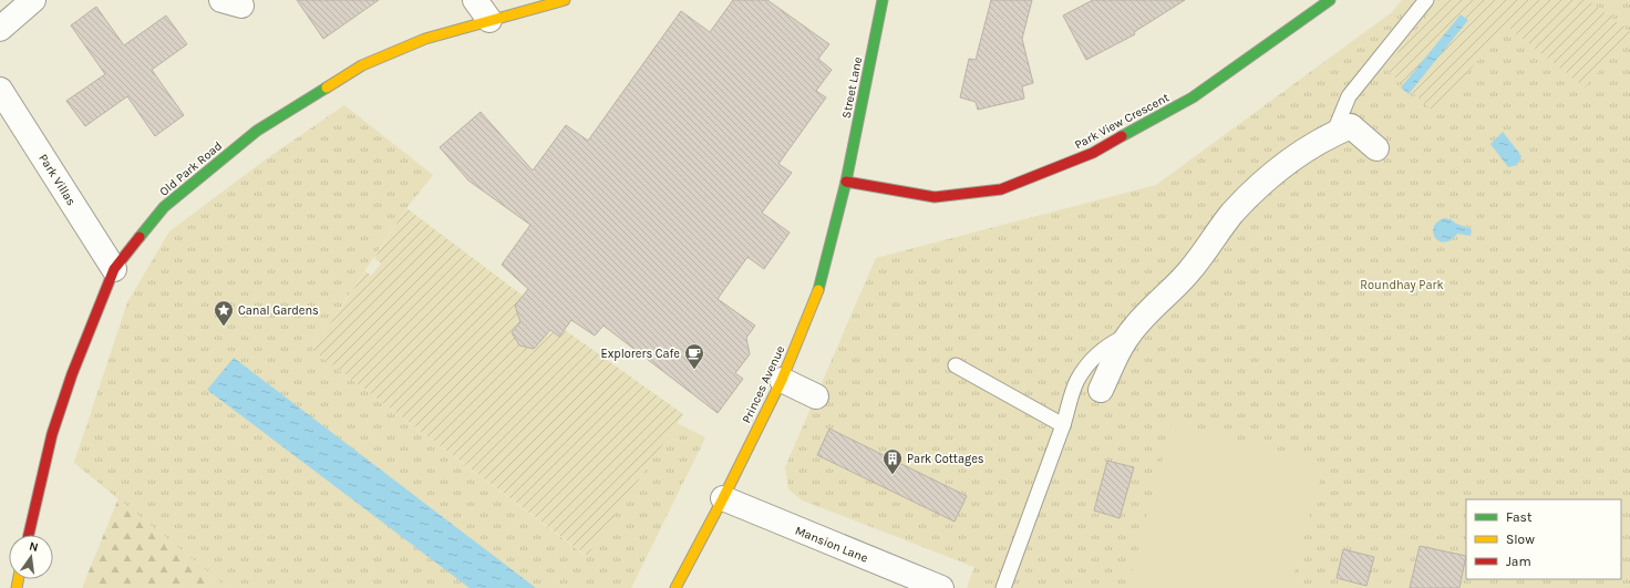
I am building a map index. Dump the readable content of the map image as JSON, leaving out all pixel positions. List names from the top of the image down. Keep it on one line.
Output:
{"streets":{"street":["Street Lane","Park View Crescent","Old Park Road","Park Villas","Princes Avenue","Mansion Lane"]},"crossings":[["Street Lane","Park View Crescent"],["Street Lane","Princes Avenue"],["Park View Crescent","Princes Avenue"],["Old Park Road","Park Villas"],["Princes Avenue","Mansion Lane"]],"parks":["Roundhay Park"],"places":{"place":["Canal Gardens"],"cafe":["Explorers Cafe"],"building":["Park Cottages"]},"legend":["Fast","Slow","Jam"],"north":"top"}
